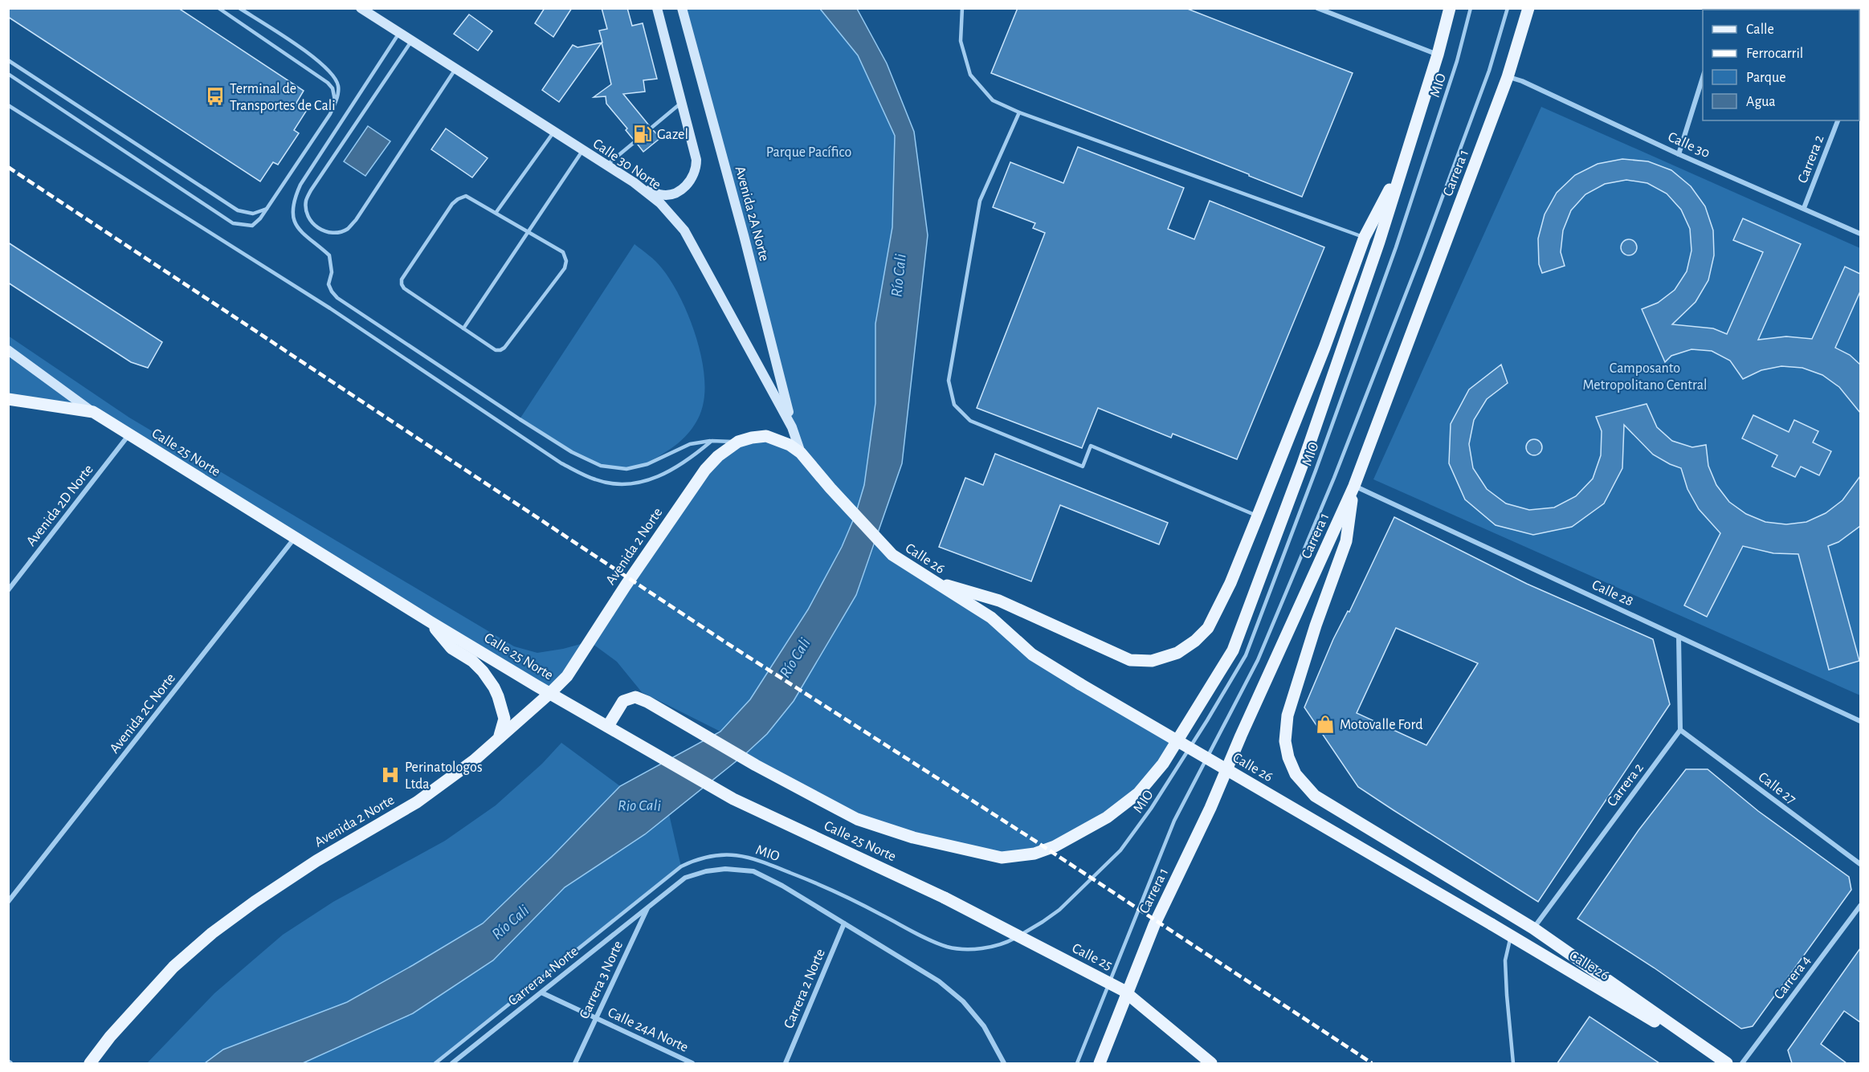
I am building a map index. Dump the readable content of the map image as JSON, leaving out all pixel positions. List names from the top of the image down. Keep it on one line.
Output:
{"streets":{"main road":["Calle 30 Norte","Carrera 1","Avenida 2A Norte","Calle 25 Norte","Avenida 2 Norte","Calle 26","Calle 25"],"street":["Calle 30","Carrera 2","Avenida 2D Norte","Calle 28","Avenida 2C Norte","Calle 27","Carrera 4 Norte","Carrera 4","Carrera 3 Norte","Carrera 2 Norte","Calle 24A Norte"],"lane":["MIO"]},"crossings":[["Calle 30","Carrera 2"],["Calle 30","Carrera 1"],["Carrera 2","Calle 27"],["Calle 30 Norte","Avenida 2A Norte"],["Calle 30 Norte","Avenida 2 Norte"],["Calle 30 Norte","Calle 26"],["Carrera 1","Calle 28"],["Calle 25 Norte","Avenida 2D Norte"],["Calle 25 Norte","Avenida 2 Norte"],["Calle 25 Norte","Avenida 2C Norte"],["Calle 25 Norte","Calle 25"],["Avenida 2 Norte","Calle 26"],["Carrera 4 Norte","Carrera 3 Norte"],["Carrera 4 Norte","Calle 24A Norte"],["Carrera 3 Norte","Calle 24A Norte"]],"water":["Río Cali","Rio Cali"],"parks":["Parque Pacífico","Camposanto Metropolitano Central"],"places":{"bus stop":["Terminal de Transportes de Cali"],"fuel station":["Gazel"],"shop":["Motovalle Ford"],"hospital":["Perinatologos Ltda"]},"legend":["Calle","Ferrocarril","Parque","Agua"]}
